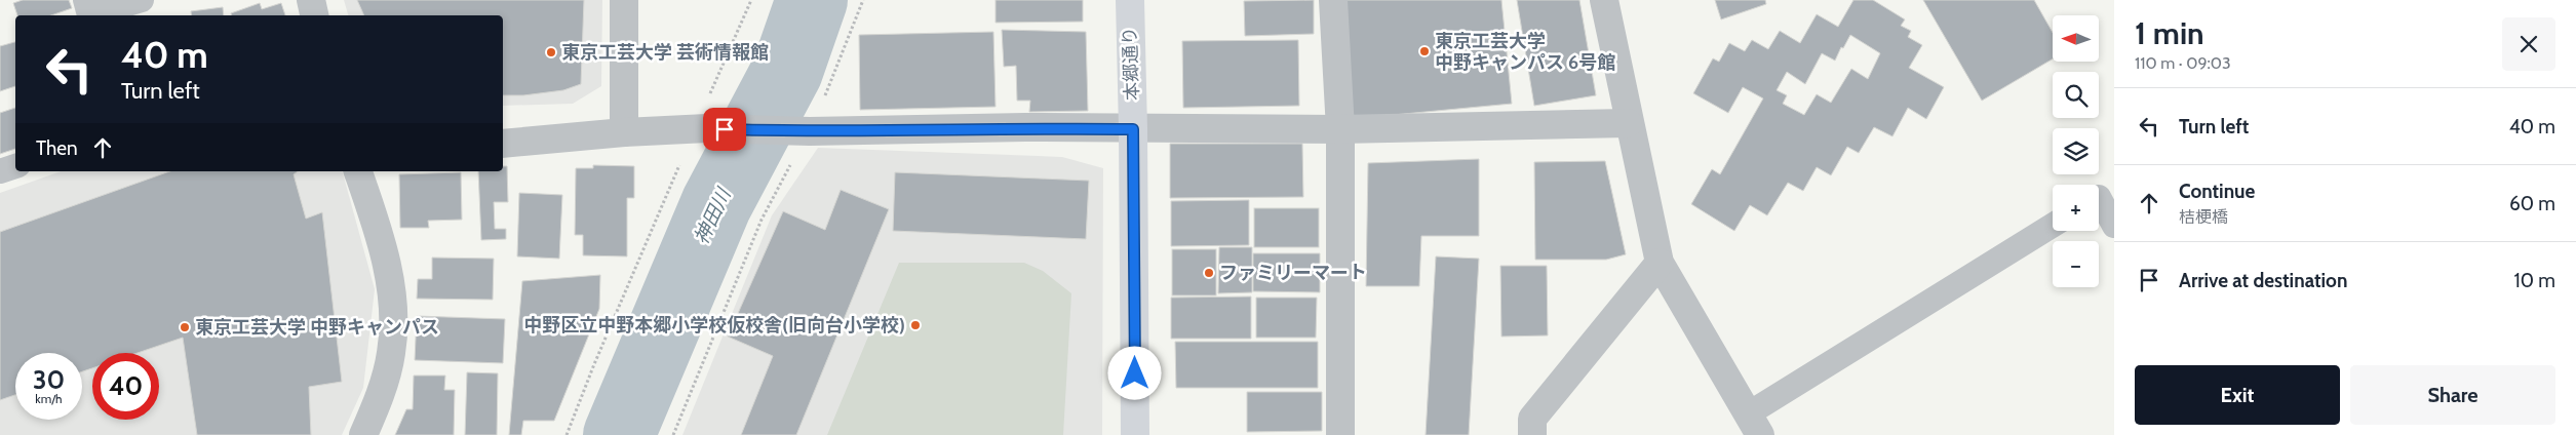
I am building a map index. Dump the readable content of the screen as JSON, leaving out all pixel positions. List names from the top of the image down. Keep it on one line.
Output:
{"streets":{"street":["本郷通り"]},"water":["神田川"],"places":["東京工芸大学 中野キャンパス 6号館","東京工芸大学 芸術情報館","ファミリーマート","中野区立中野本郷小学校仮校舎(旧向台小学校)","東京工芸大学 中野キャンパス"],"north":"left","page":{"heading":["1 min","110 m · 09:03"],"map_buttons":["+","−"],"turn":["40 m","Turn left"],"list":[{"name":"Turn left","value":"40 m"},{"name":"Continue","note":"桔梗橋","value":"60 m"},{"name":"Arrive at destination","value":"10 m"}],"then":"Then","speed":"30 km/h","limit":"40","buttons":["Exit","Share"]}}
